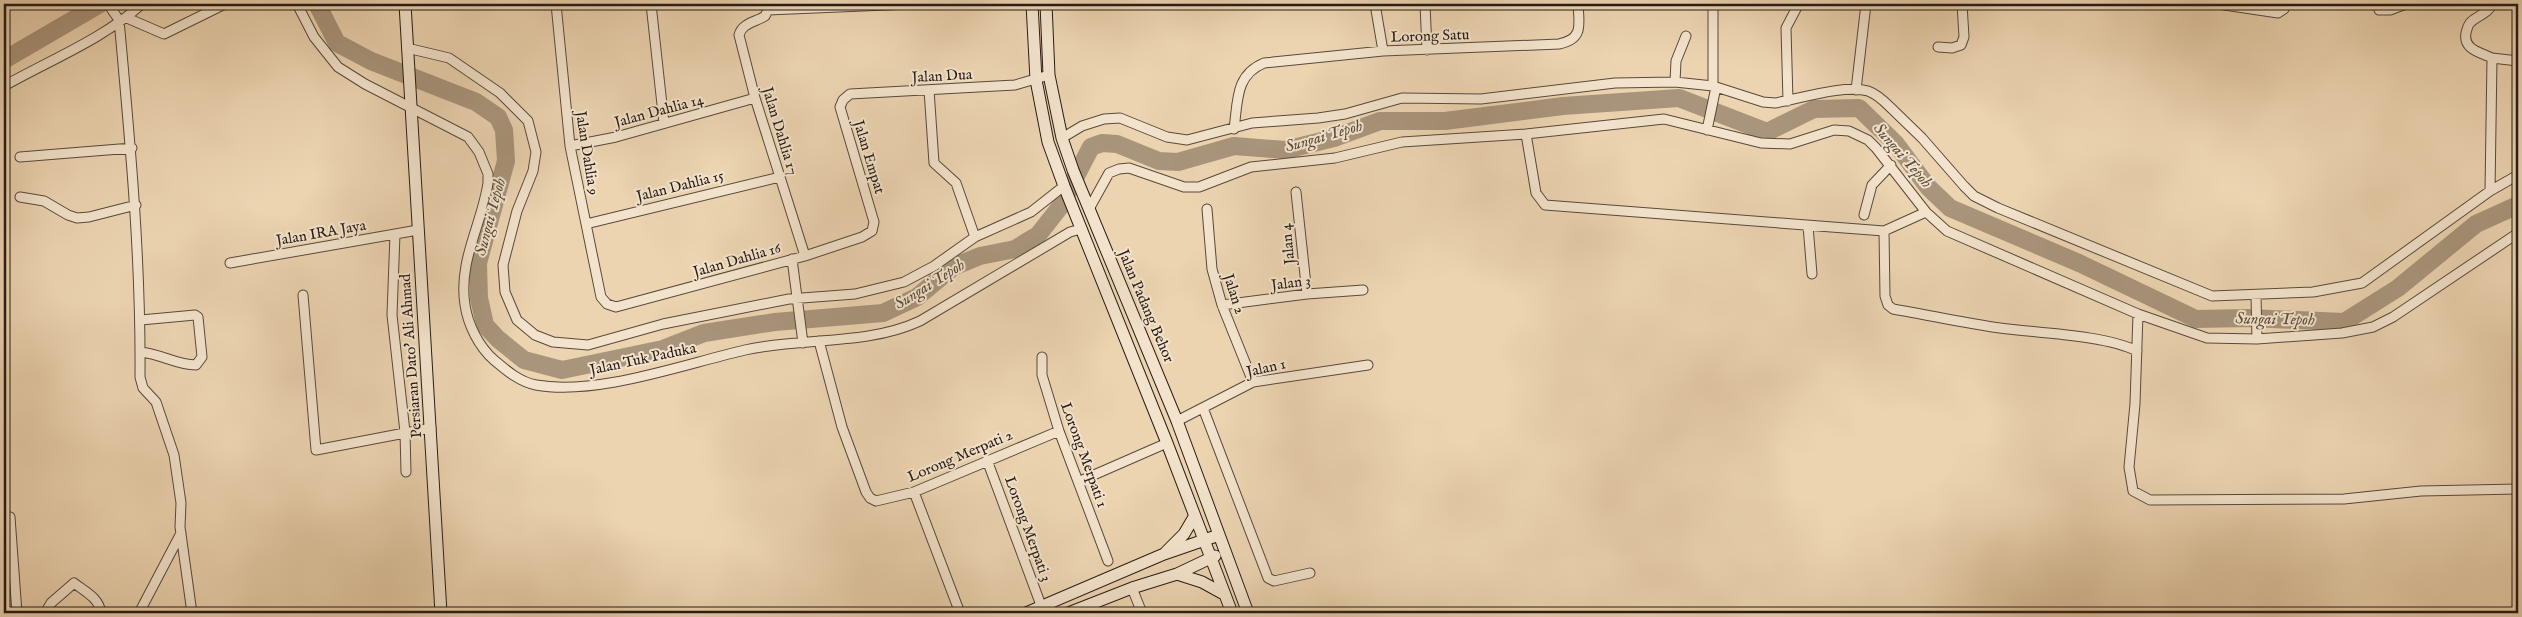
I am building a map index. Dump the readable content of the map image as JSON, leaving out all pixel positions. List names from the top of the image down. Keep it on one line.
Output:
{"streets":{"main road":["Jalan Padang Behor","Persiaran Dato' Ali Ahmad"],"street":["Lorong Satu","Jalan Dua","Jalan Dahlia 14","Jalan Dahlia 17","Jalan Dahlia 9","Jalan Empat","Jalan Dahlia 15","Jalan IRA Jaya","Jalan 4","Jalan Dahlia 16","Jalan 3","Jalan 2","Jalan Tuk Paduka","Jalan 1","Lorong Merpati 1","Lorong Merpati 2","Lorong Merpati 3"]},"crossings":[["Jalan Dua","Jalan Empat"],["Jalan Dua","Jalan Padang Behor"],["Jalan Dahlia 14","Jalan Dahlia 17"],["Jalan Dahlia 14","Jalan Dahlia 9"],["Jalan Dahlia 17","Jalan Dahlia 15"],["Jalan Dahlia 17","Jalan Dahlia 16"],["Jalan Dahlia 9","Jalan Dahlia 15"],["Jalan Dahlia 9","Jalan Dahlia 16"],["Jalan Empat","Jalan Dahlia 16"],["Jalan IRA Jaya","Persiaran Dato' Ali Ahmad"],["Jalan 4","Jalan 3"],["Jalan 3","Jalan 2"],["Jalan 2","Jalan 1"],["Jalan Padang Behor","Jalan Tuk Paduka"],["Jalan Padang Behor","Jalan 1"],["Persiaran Dato' Ali Ahmad","Jalan Tuk Paduka"],["Jalan Tuk Paduka","Lorong Merpati 2"],["Lorong Merpati 1","Lorong Merpati 2"],["Lorong Merpati 2","Lorong Merpati 3"]],"water":["Sungai Tepoh"]}
